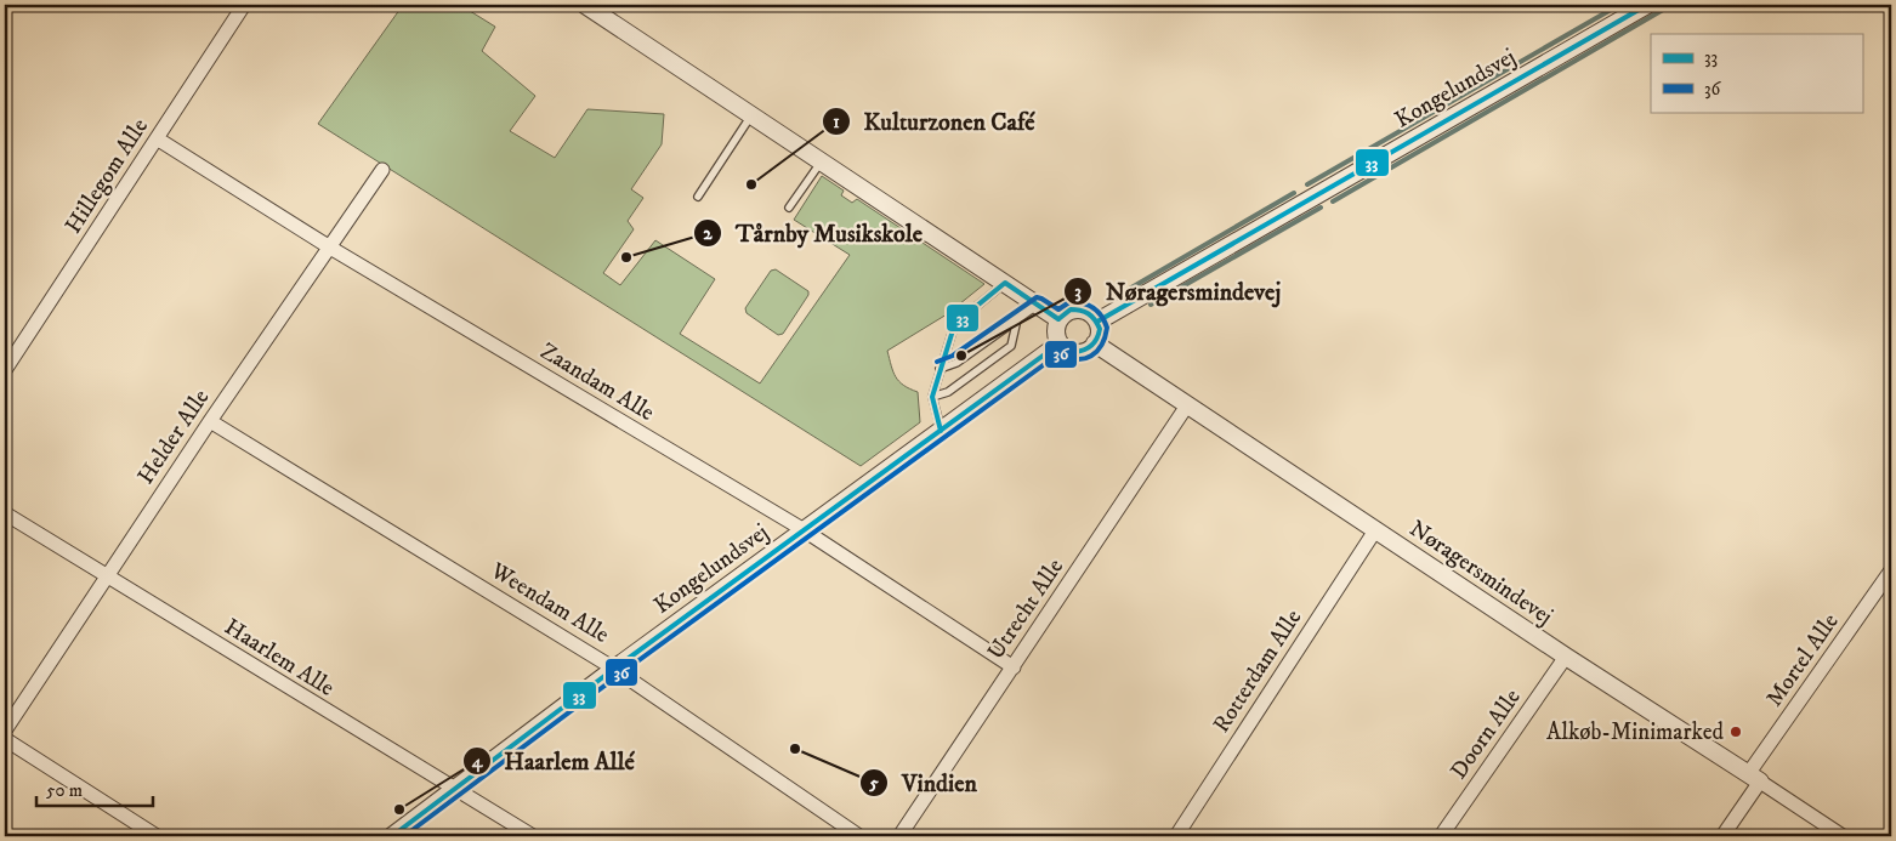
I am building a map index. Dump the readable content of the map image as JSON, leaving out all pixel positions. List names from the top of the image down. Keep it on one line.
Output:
{"streets":{"street":["Kongelundsvej","Hillegom Alle","Zaandam Alle","Helder Alle","Nøragersmindevej","Weendam Alle","Utrecht Alle","Haarlem Alle","Mortel Alle","Rotterdam Alle","Doorn Alle"]},"crossings":[["Kongelundsvej","Zaandam Alle"],["Kongelundsvej","Nøragersmindevej"],["Kongelundsvej","Weendam Alle"],["Kongelundsvej","Haarlem Alle"],["Hillegom Alle","Zaandam Alle"],["Zaandam Alle","Helder Alle"],["Zaandam Alle","Utrecht Alle"],["Helder Alle","Weendam Alle"],["Helder Alle","Haarlem Alle"],["Nøragersmindevej","Utrecht Alle"],["Nøragersmindevej","Mortel Alle"],["Nøragersmindevej","Rotterdam Alle"],["Nøragersmindevej","Doorn Alle"]],"places":["Kulturzonen Café","Tårnby Musikskole","Nøragersmindevej","Alkøb-Minimarked","Vindien","Haarlem Allé"],"lines":["transit line 33","transit line 36"],"legend":["33","36"],"scale_bar":"50 m"}
